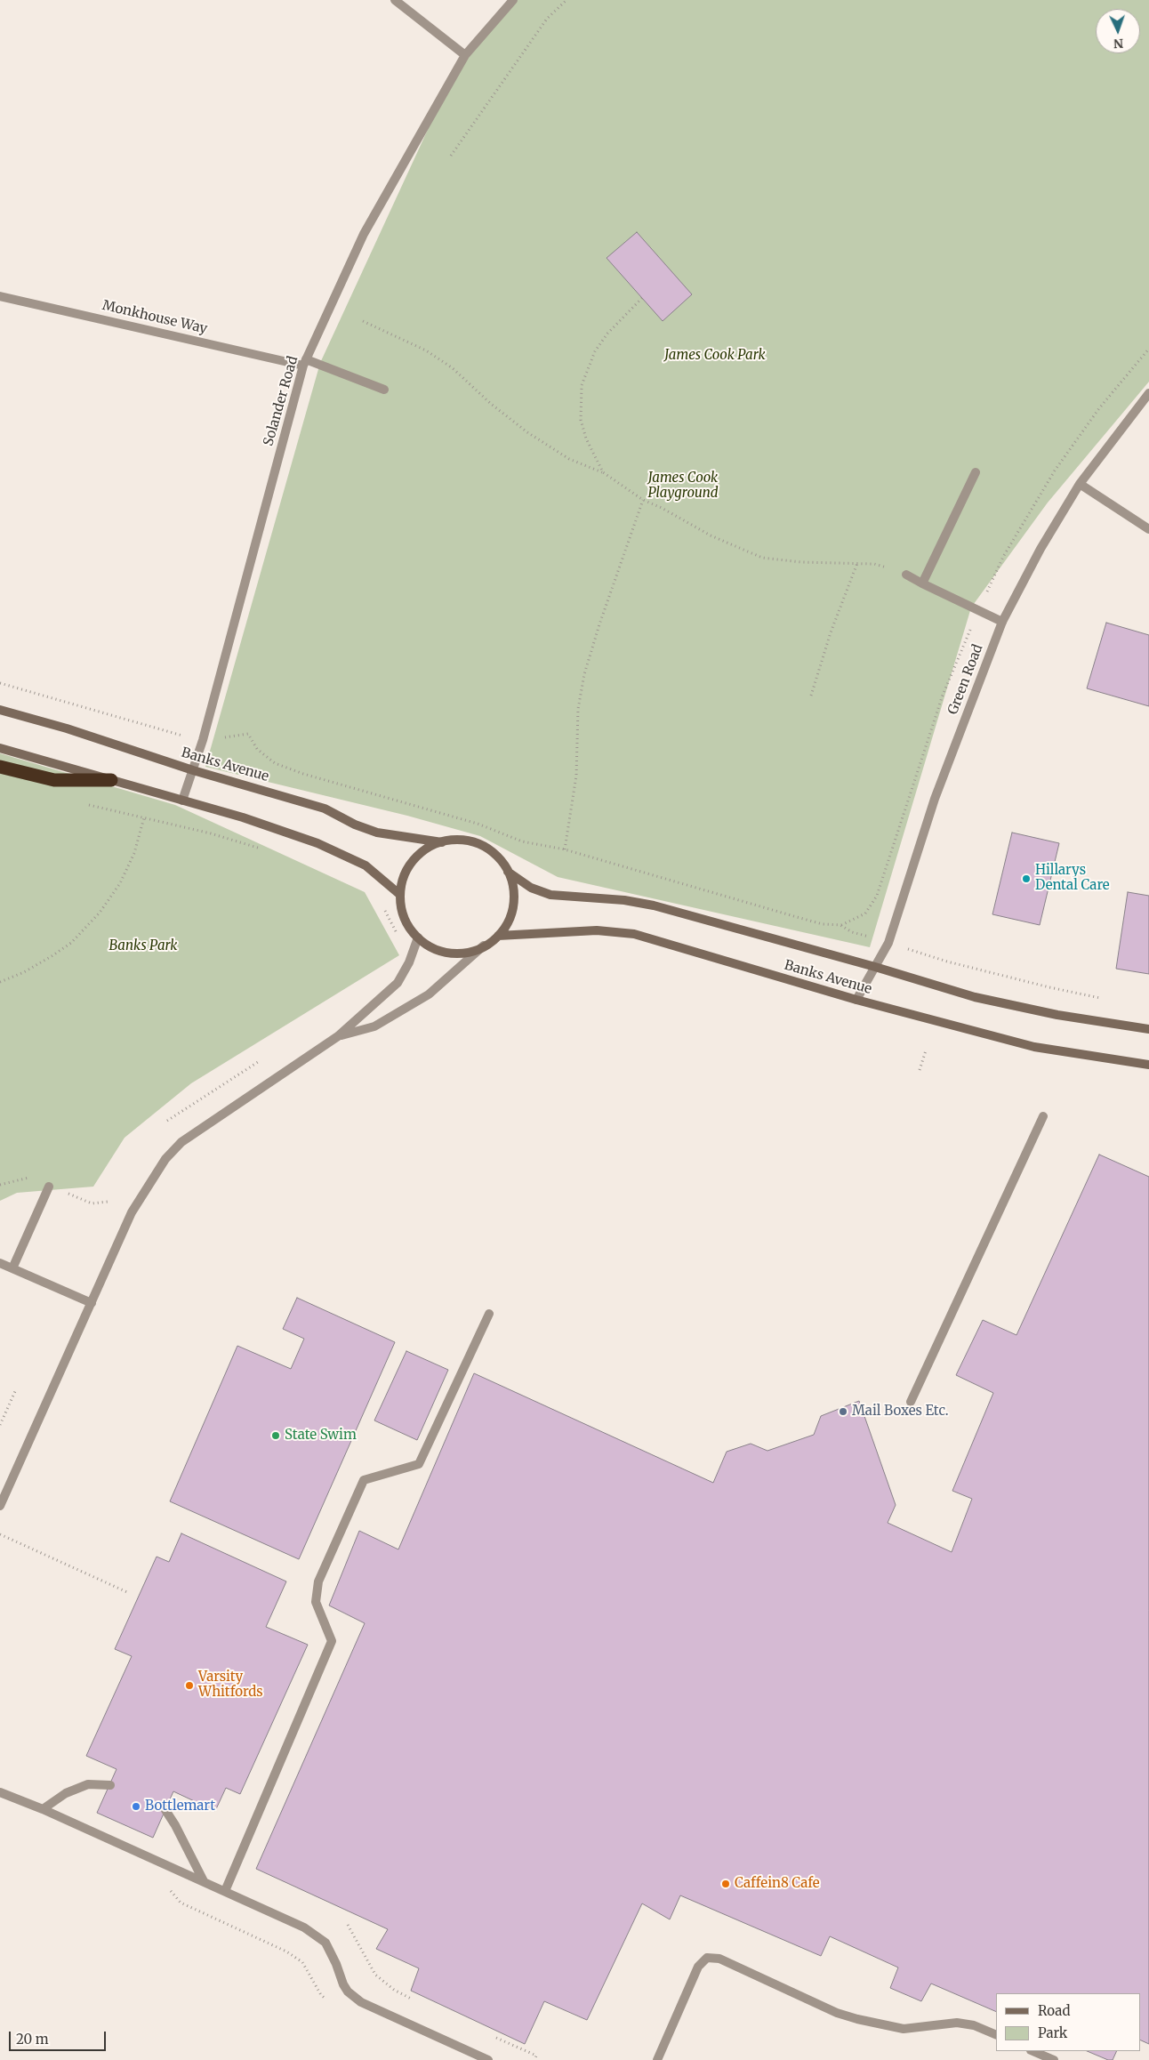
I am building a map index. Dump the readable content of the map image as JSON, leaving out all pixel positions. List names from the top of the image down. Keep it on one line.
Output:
{"streets":{"street":["Monkhouse Way","Solander Road","Green Road","Banks Avenue"]},"crossings":[["Monkhouse Way","Solander Road"],["Solander Road","Banks Avenue"],["Green Road","Banks Avenue"]],"parks":["James Cook Park","James Cook Playground","Banks Park"],"places":["Hillarys Dental Care","Mail Boxes Etc.","State Swim","Varsity Whitfords","Bottlemart","Caffein8 Cafe"],"legend":["Road","Park"],"scale_bar":"20 m","north":"bottom"}
